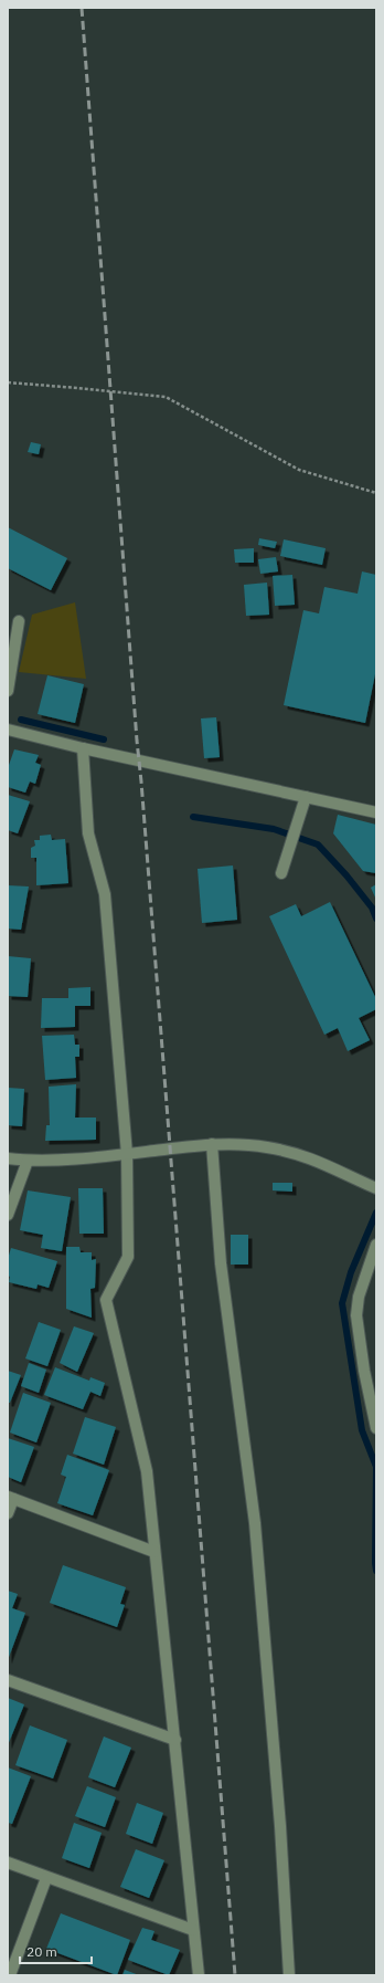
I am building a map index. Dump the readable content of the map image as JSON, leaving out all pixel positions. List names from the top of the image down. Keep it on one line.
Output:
{"scale_bar":"20 m"}
